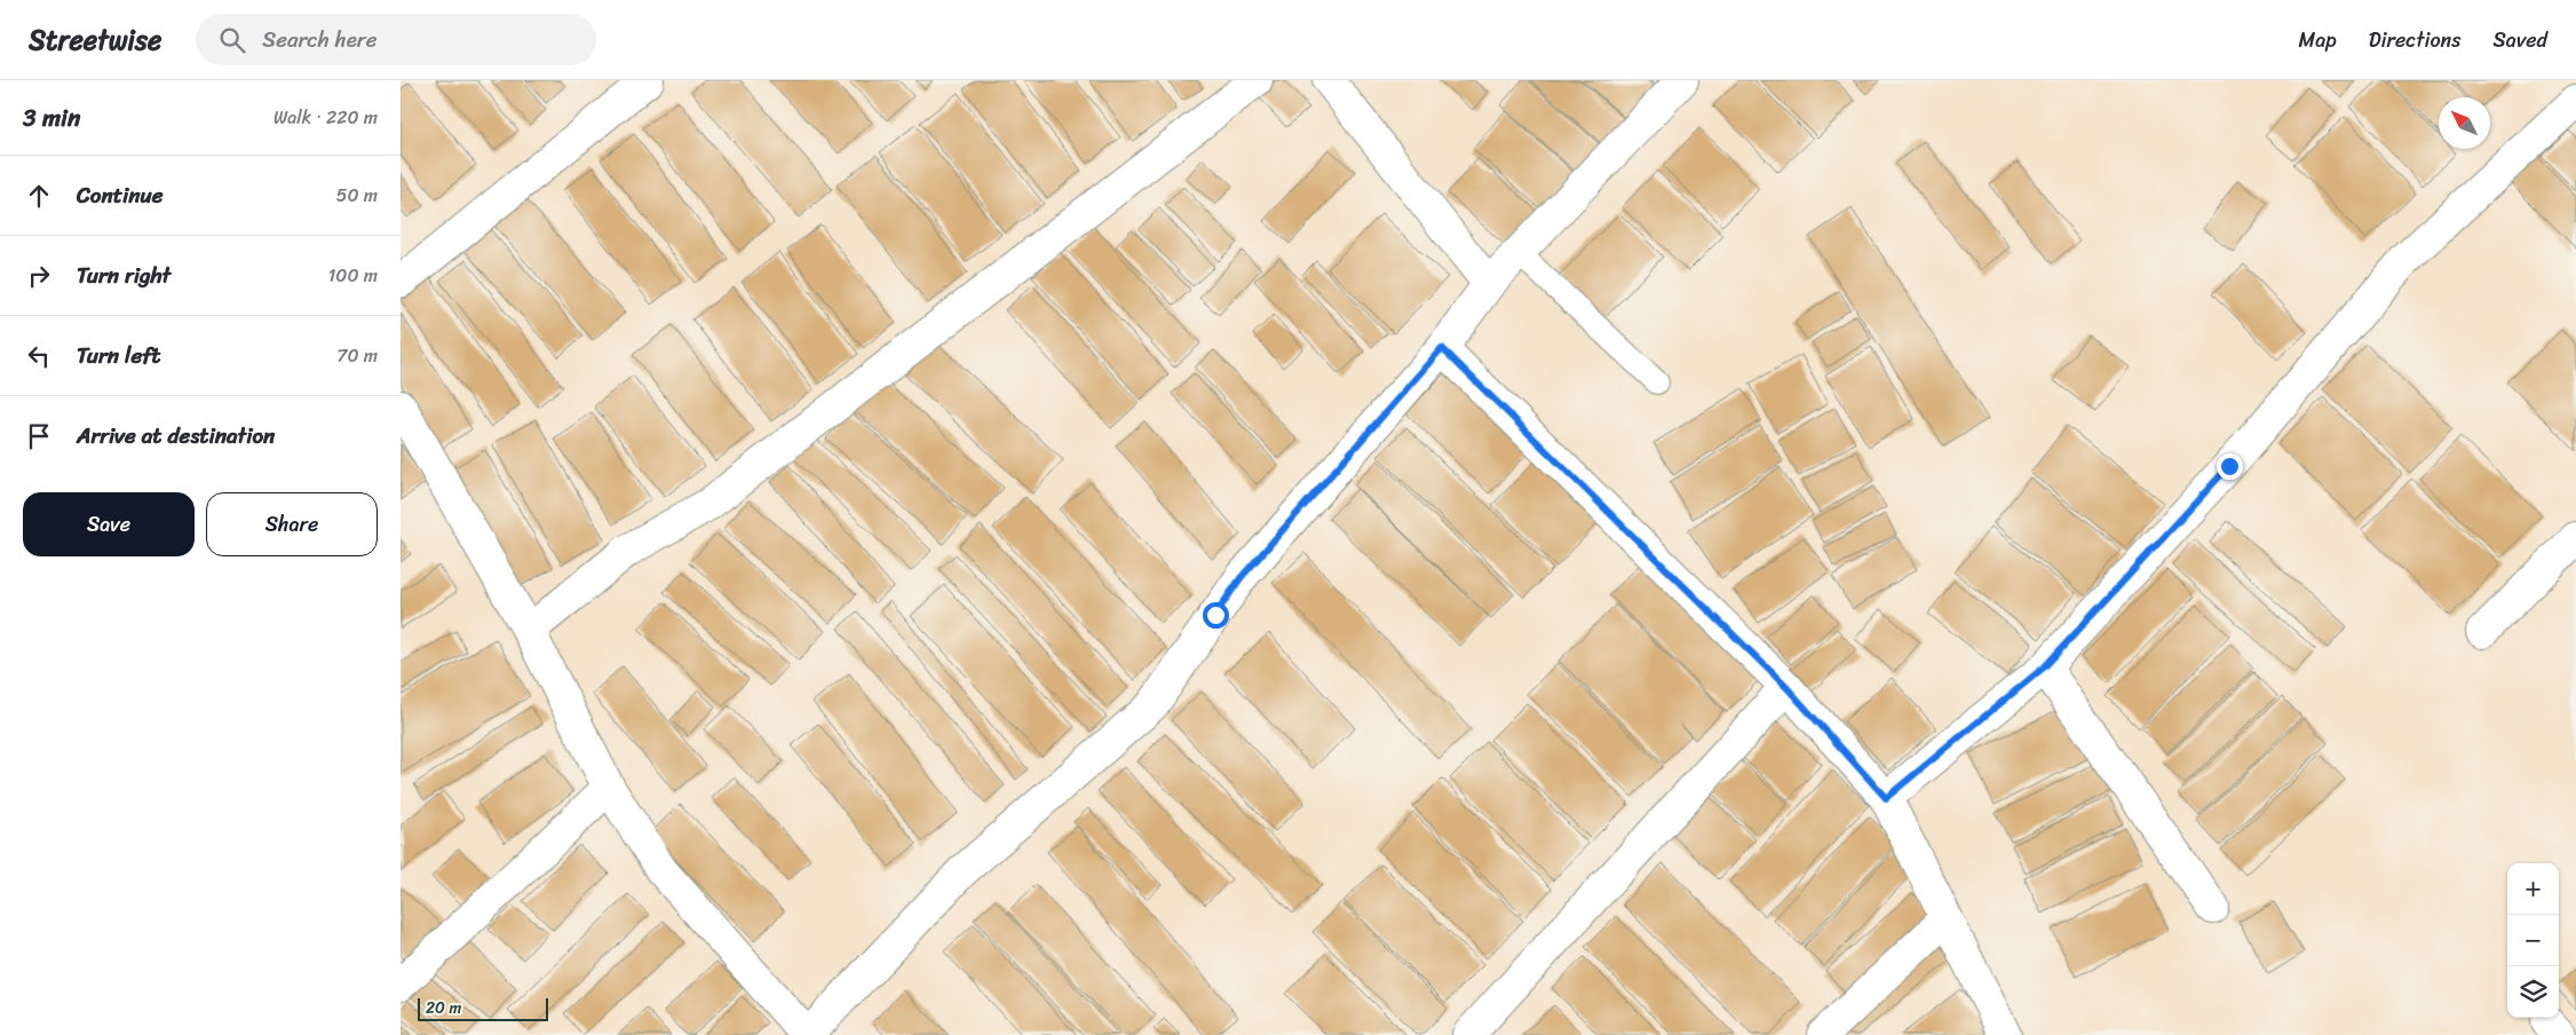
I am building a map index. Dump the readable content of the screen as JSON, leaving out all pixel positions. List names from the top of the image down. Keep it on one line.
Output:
{"scale_bar":"20 m","north":"top left","page":{"header":"Streetwise","search":"Search here","nav":["Map","Directions","Saved"],"heading":["3 min","Walk · 220 m"],"list":[["Continue","50 m"],["Turn right","100 m"],["Turn left","70 m"],"Arrive at destination"],"buttons":["Save","Share"],"map_buttons":["+","−"],"scale":"20 m"}}
